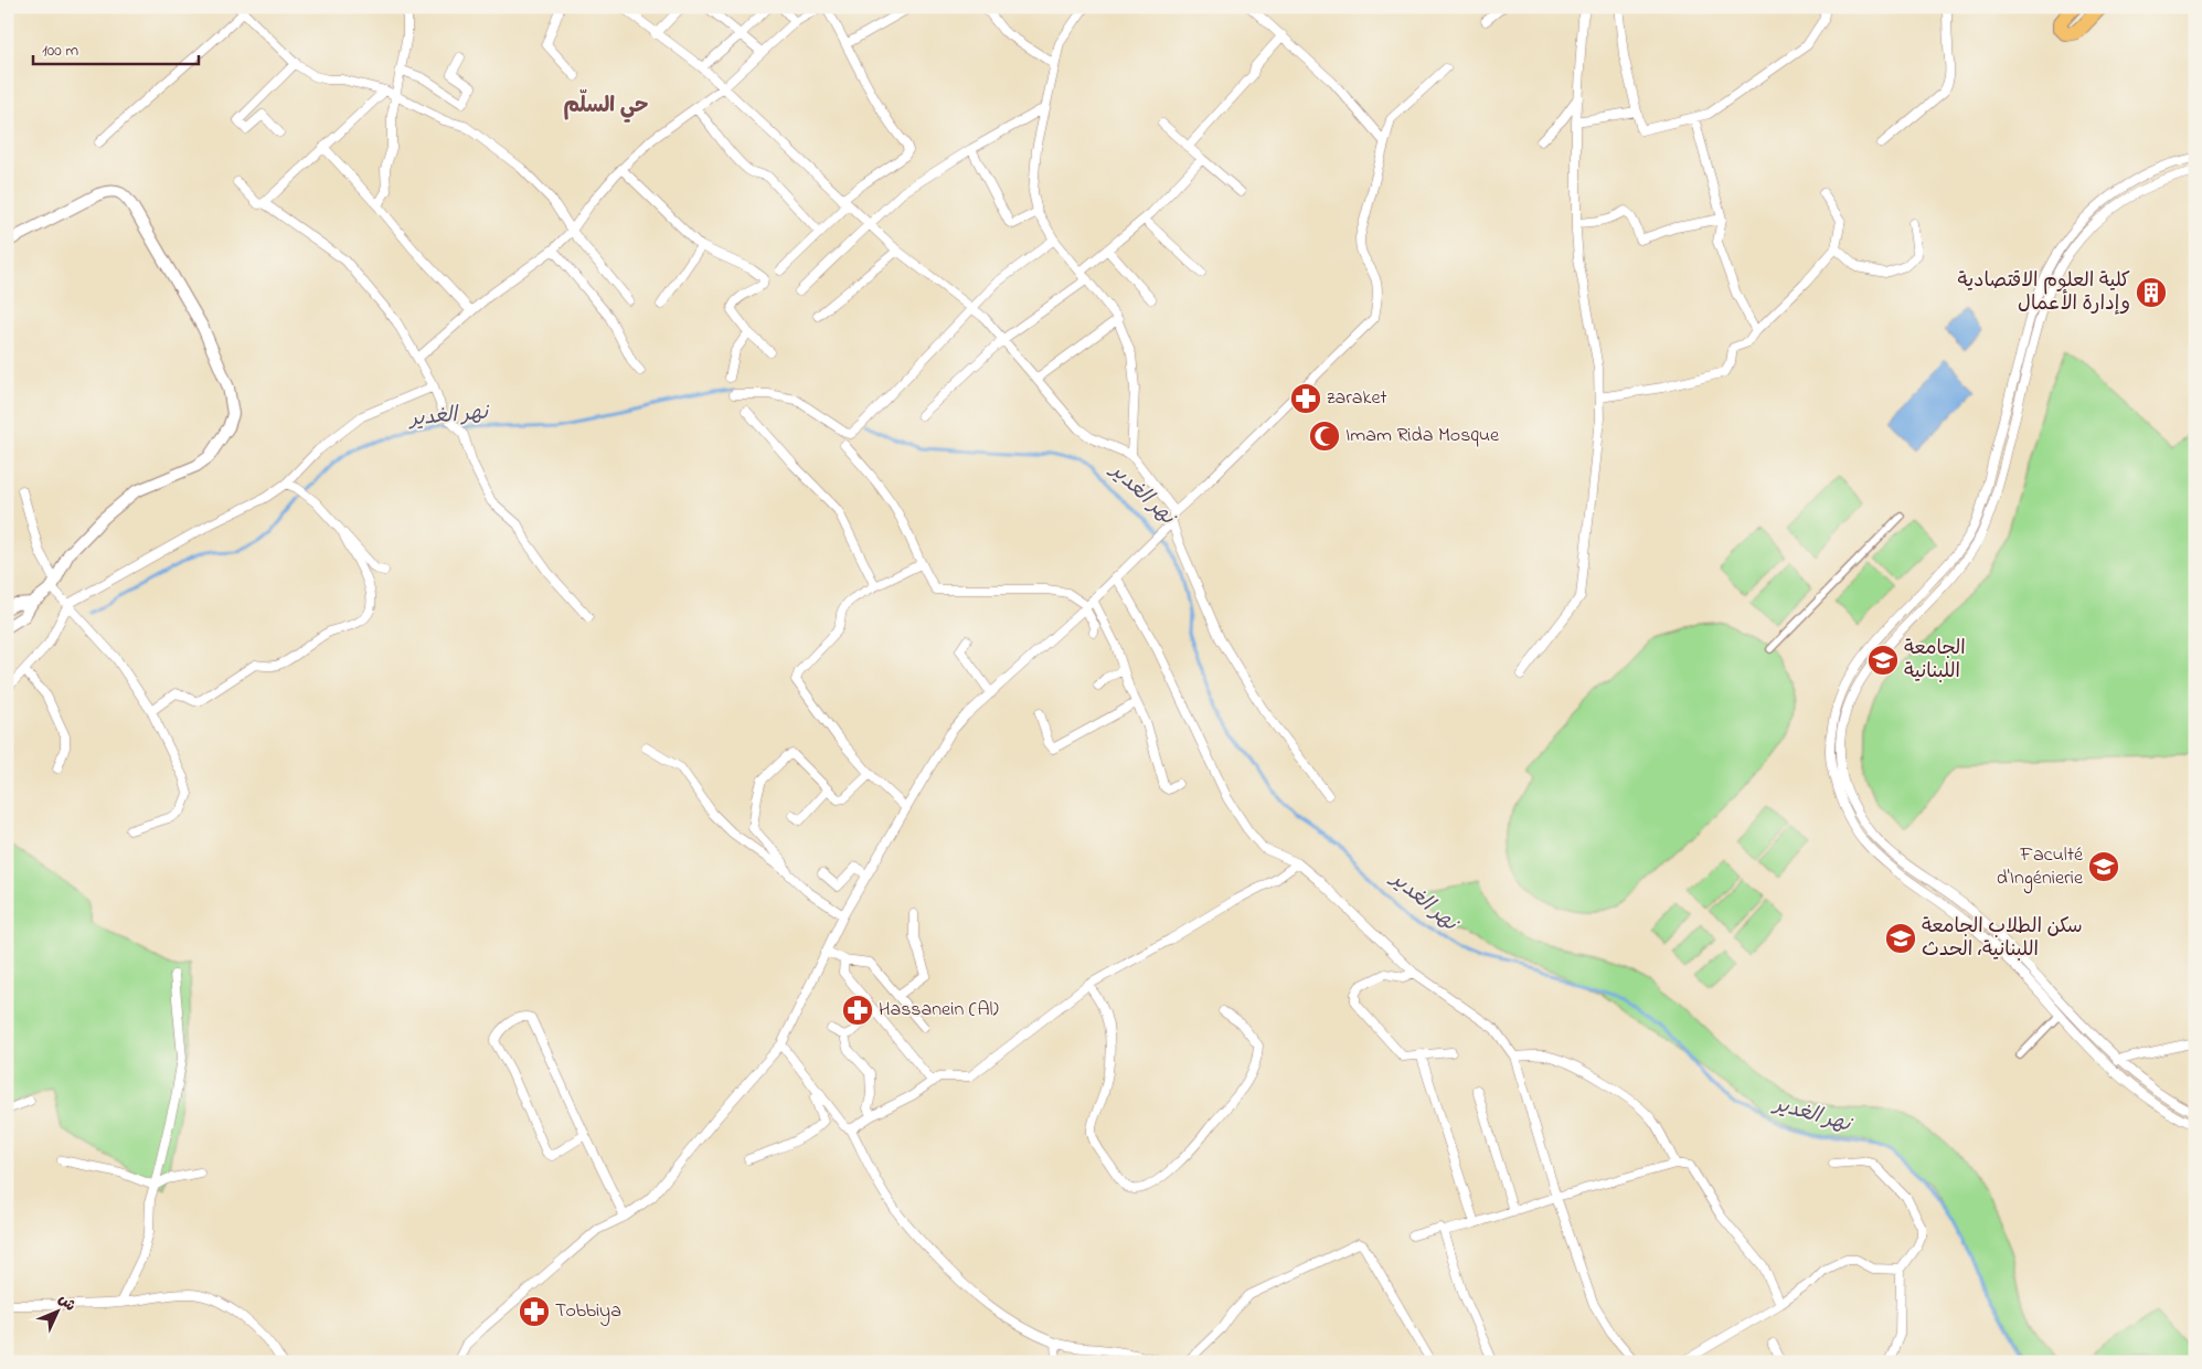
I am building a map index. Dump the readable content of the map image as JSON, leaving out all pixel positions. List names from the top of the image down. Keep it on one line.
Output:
{"districts":["حي السلّم"],"water":["نهر الغدير"],"places":{"building":["كلية العلوم الاقتصادية وإدارة الأعمال"],"pharmacy":["zaraket","Hassanein (Al)","Tobbiya"],"mosque":["Imam Rida Mosque"],"school or university":["الجامعة اللبنانية","Faculté d'Ingénierie","سكن الطلاب الجامعة اللبنانية، الحدث"]},"scale_bar":"100 m","north":"top right"}
